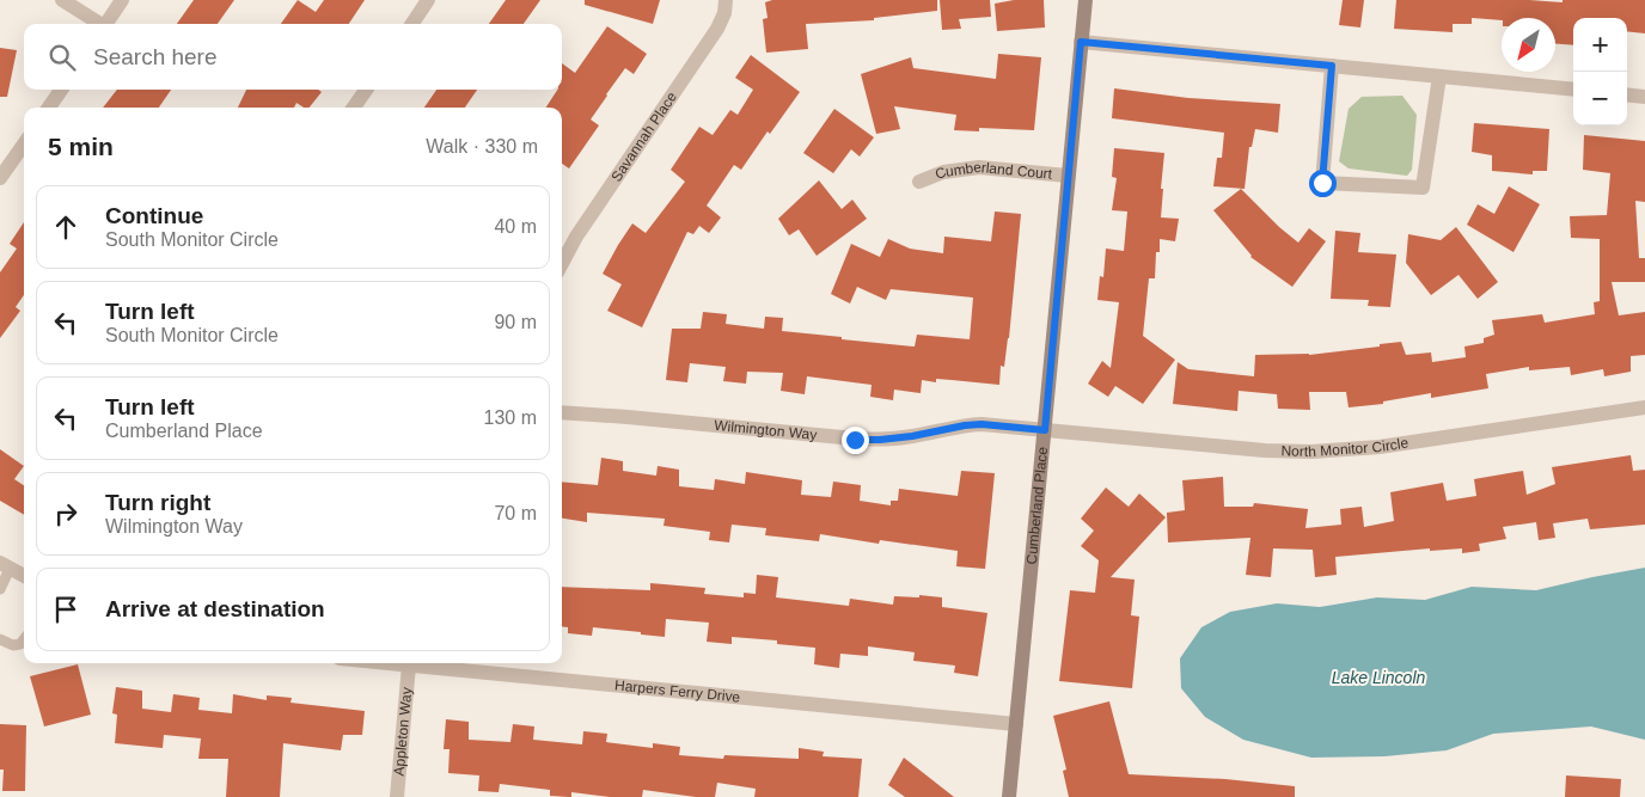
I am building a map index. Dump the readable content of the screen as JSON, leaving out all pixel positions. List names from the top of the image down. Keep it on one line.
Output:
{"streets":{"street":["Savannah Place","Cumberland Court","Wilmington Way","North Monitor Circle","Cumberland Place","Harpers Ferry Drive","Appleton Way"]},"crossings":[["Cumberland Court","Cumberland Place"],["Wilmington Way","North Monitor Circle"],["Wilmington Way","Cumberland Place"],["North Monitor Circle","Cumberland Place"],["Cumberland Place","Harpers Ferry Drive"],["Harpers Ferry Drive","Appleton Way"]],"water":["Lake Lincoln"],"north":"bottom left","page":{"map_buttons":["+","−"],"search":"Search here","heading":["5 min","Walk · 330 m"],"list":[["Continue","South Monitor Circle","40 m"],["Turn left","South Monitor Circle","90 m"],["Turn left","Cumberland Place","130 m"],["Turn right","Wilmington Way","70 m"],"Arrive at destination"]}}
